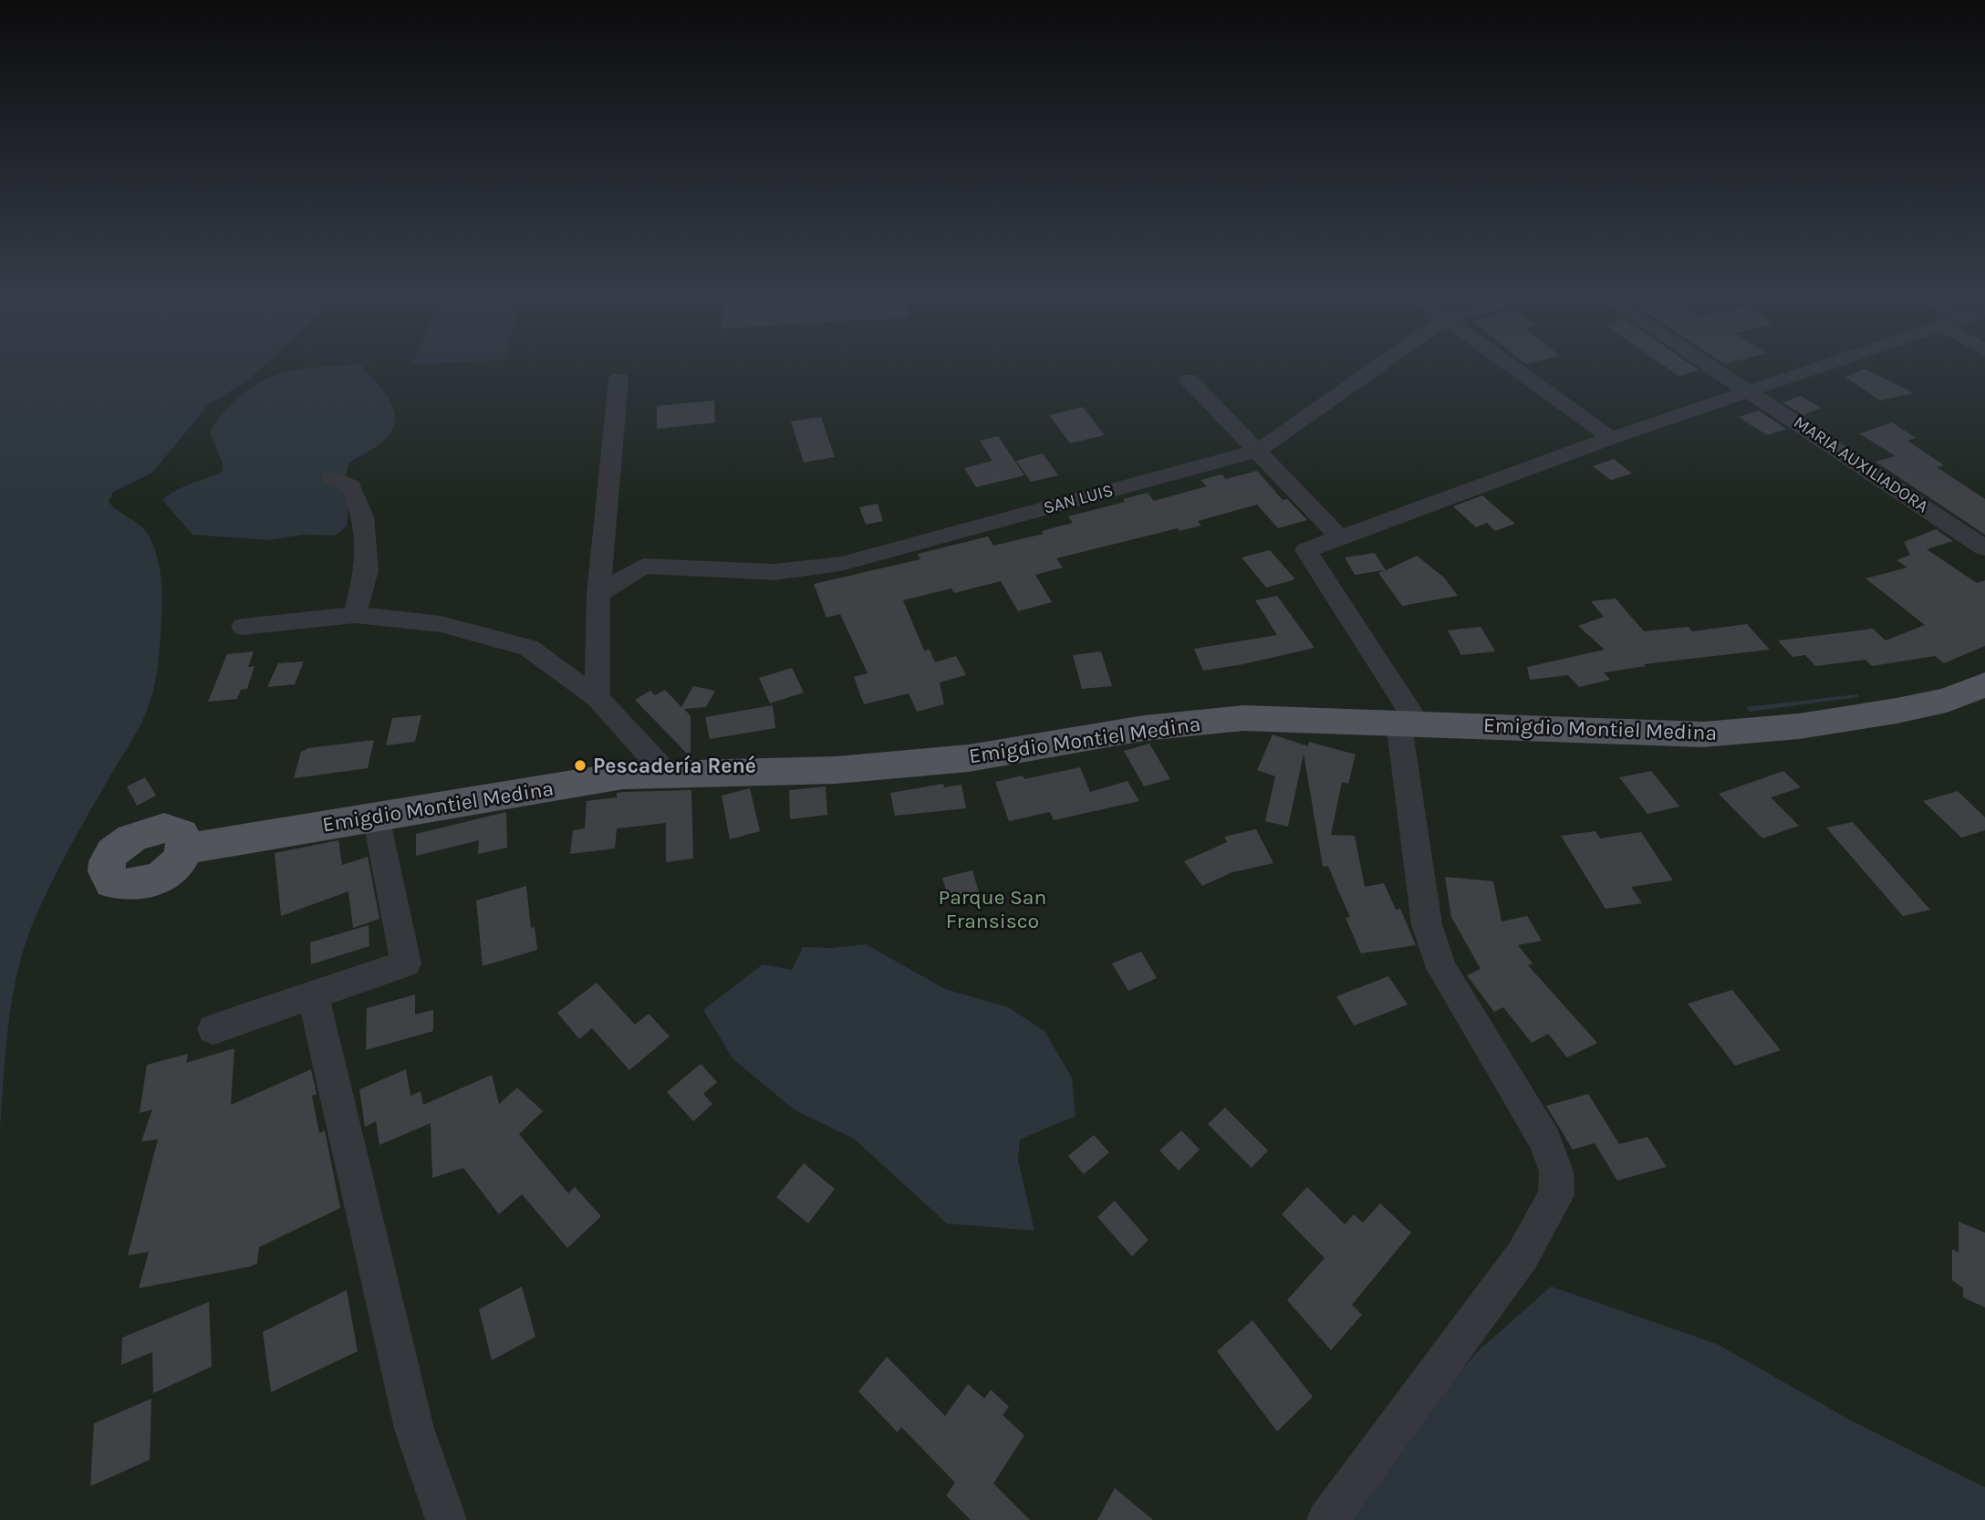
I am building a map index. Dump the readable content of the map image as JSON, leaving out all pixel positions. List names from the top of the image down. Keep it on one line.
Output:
{"streets":{"main road":["Emigdio Montiel Medina"],"street":["MARIA AUXILIADORA","SAN LUIS"]},"parks":["Parque San Fransisco"],"places":["Pescadería René"]}
